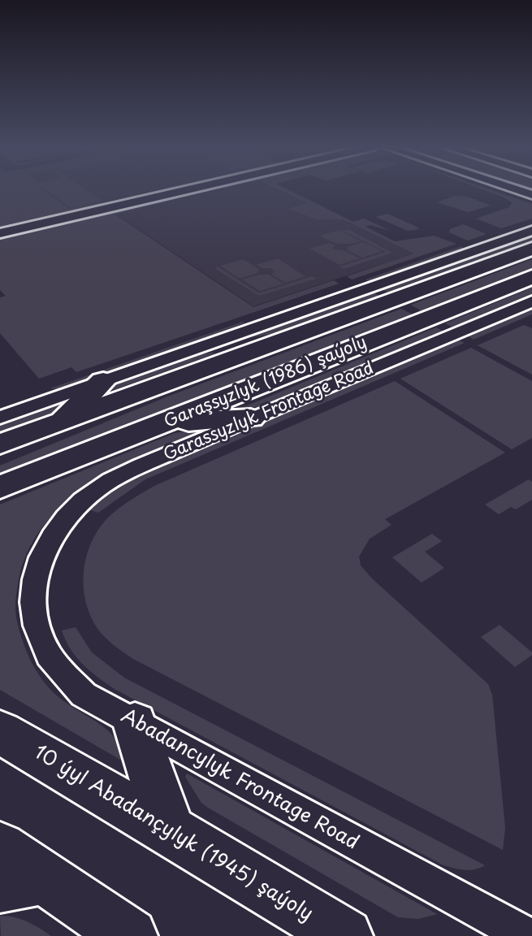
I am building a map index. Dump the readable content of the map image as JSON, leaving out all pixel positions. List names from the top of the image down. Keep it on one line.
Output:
{"streets":{"main road":["Garaşsyzlyk (1986) şaýoly","10 ýyl Abadançylyk (1945) şaýoly"],"street":["Garassyzlyk Frontage Road","Abadancylyk Frontage Road"]},"crossings":[["Garassyzlyk Frontage Road","Abadancylyk Frontage Road"]]}
